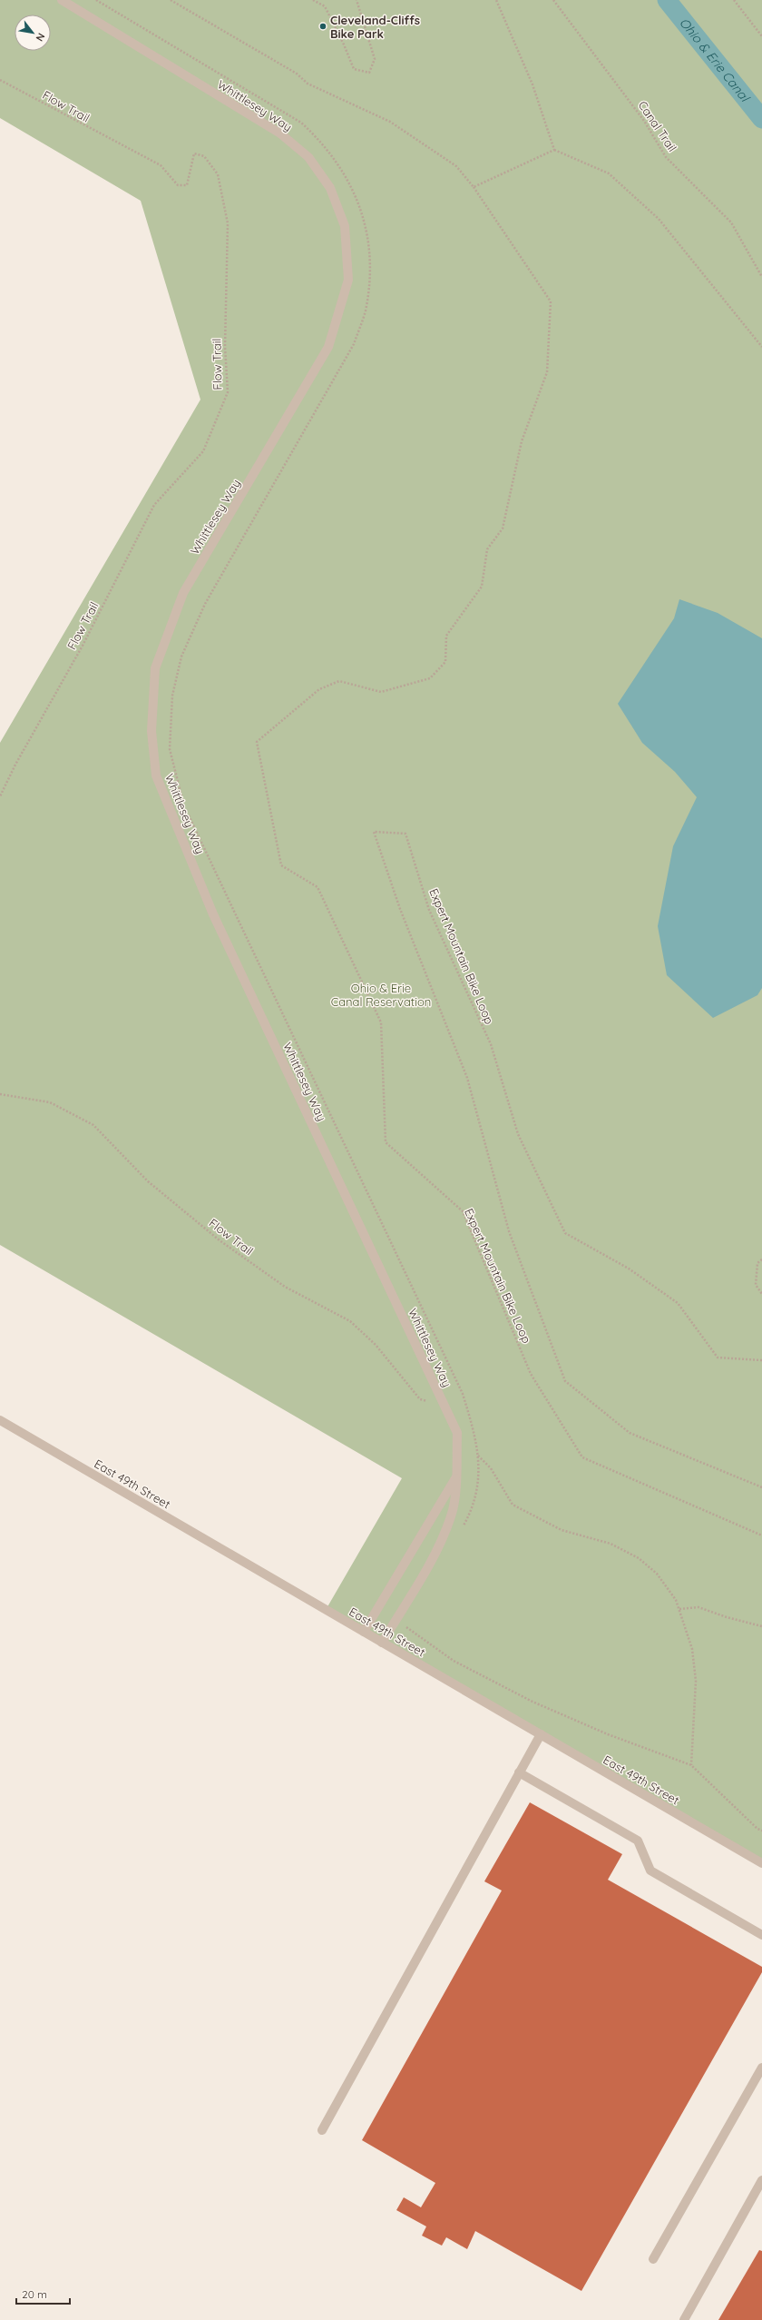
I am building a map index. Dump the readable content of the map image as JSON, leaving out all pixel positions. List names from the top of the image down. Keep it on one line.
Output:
{"streets":{"street":["Whittlesey Way","East 49th Street"],"path":["Flow Trail","Canal Trail","Expert Mountain Bike Loop"]},"crossings":[["Whittlesey Way","Flow Trail"],["Whittlesey Way","East 49th Street"]],"water":["Ohio & Erie Canal"],"parks":["Ohio & Erie Canal Reservation"],"places":["Cleveland-Cliffs Bike Park"],"scale_bar":"20 m","north":"bottom right"}
